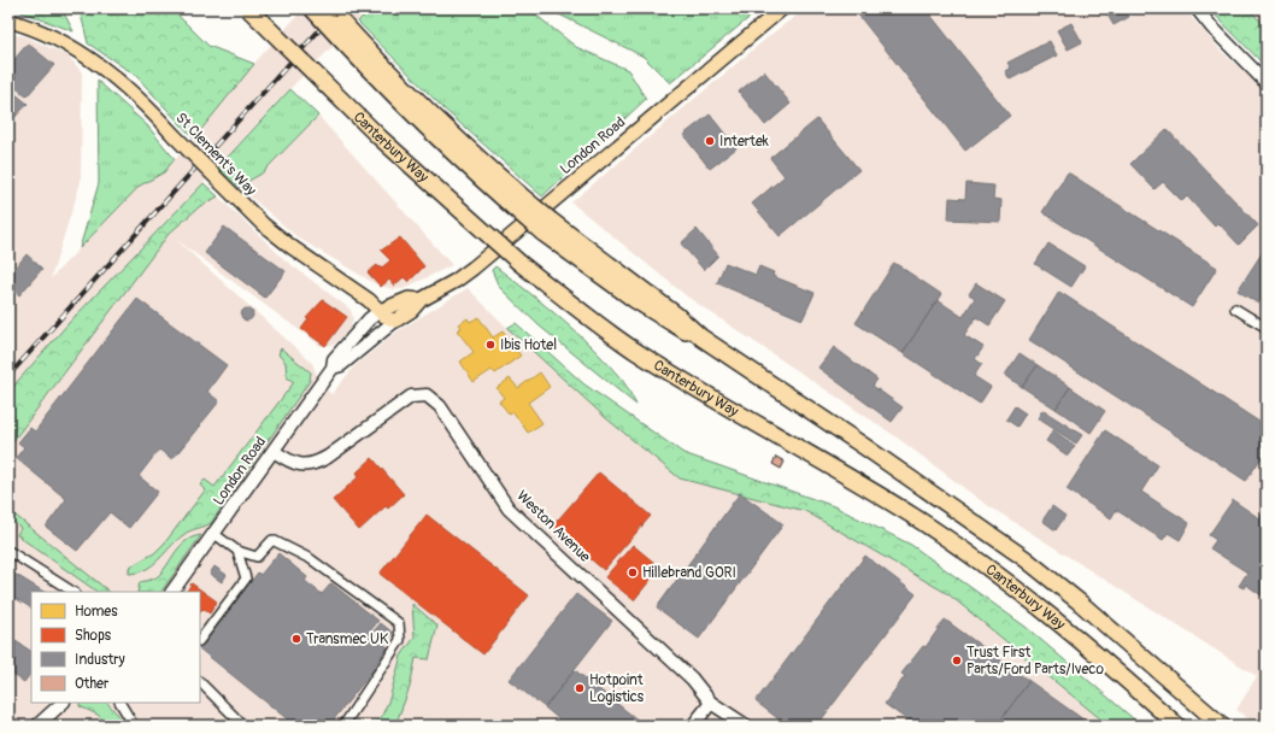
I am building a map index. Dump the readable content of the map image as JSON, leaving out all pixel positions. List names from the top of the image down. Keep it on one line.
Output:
{"streets":{"highway":["Canterbury Way"],"main road":["London Road","St Clement's Way"],"street":["Weston Avenue"]},"crossings":[["London Road","St Clement's Way"],["London Road","Weston Avenue"]],"places":["Intertek","Ibis Hotel","Hillebrand GORI","Transmec UK","Trust First Parts/Ford Parts/Iveco","Hotpoint Logistics"],"legend":["Homes","Shops","Industry","Other"]}
